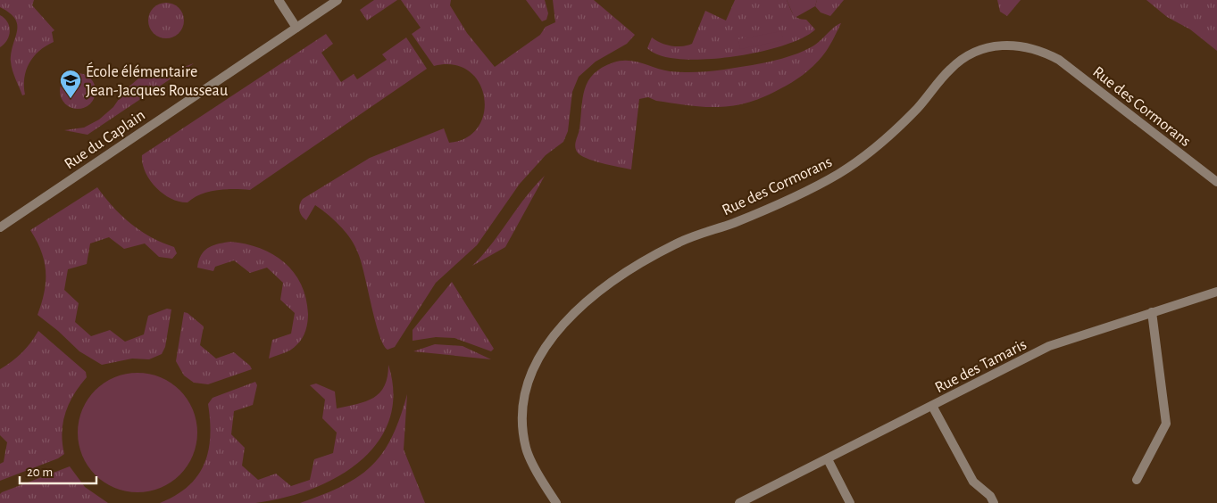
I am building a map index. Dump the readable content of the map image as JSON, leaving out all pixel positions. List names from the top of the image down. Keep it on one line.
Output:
{"streets":{"street":["Rue des Cormorans","Rue du Caplain","Rue des Tamaris"]},"places":{"school or university":["École élémentaire Jean-Jacques Rousseau"]},"scale_bar":"20 m"}
